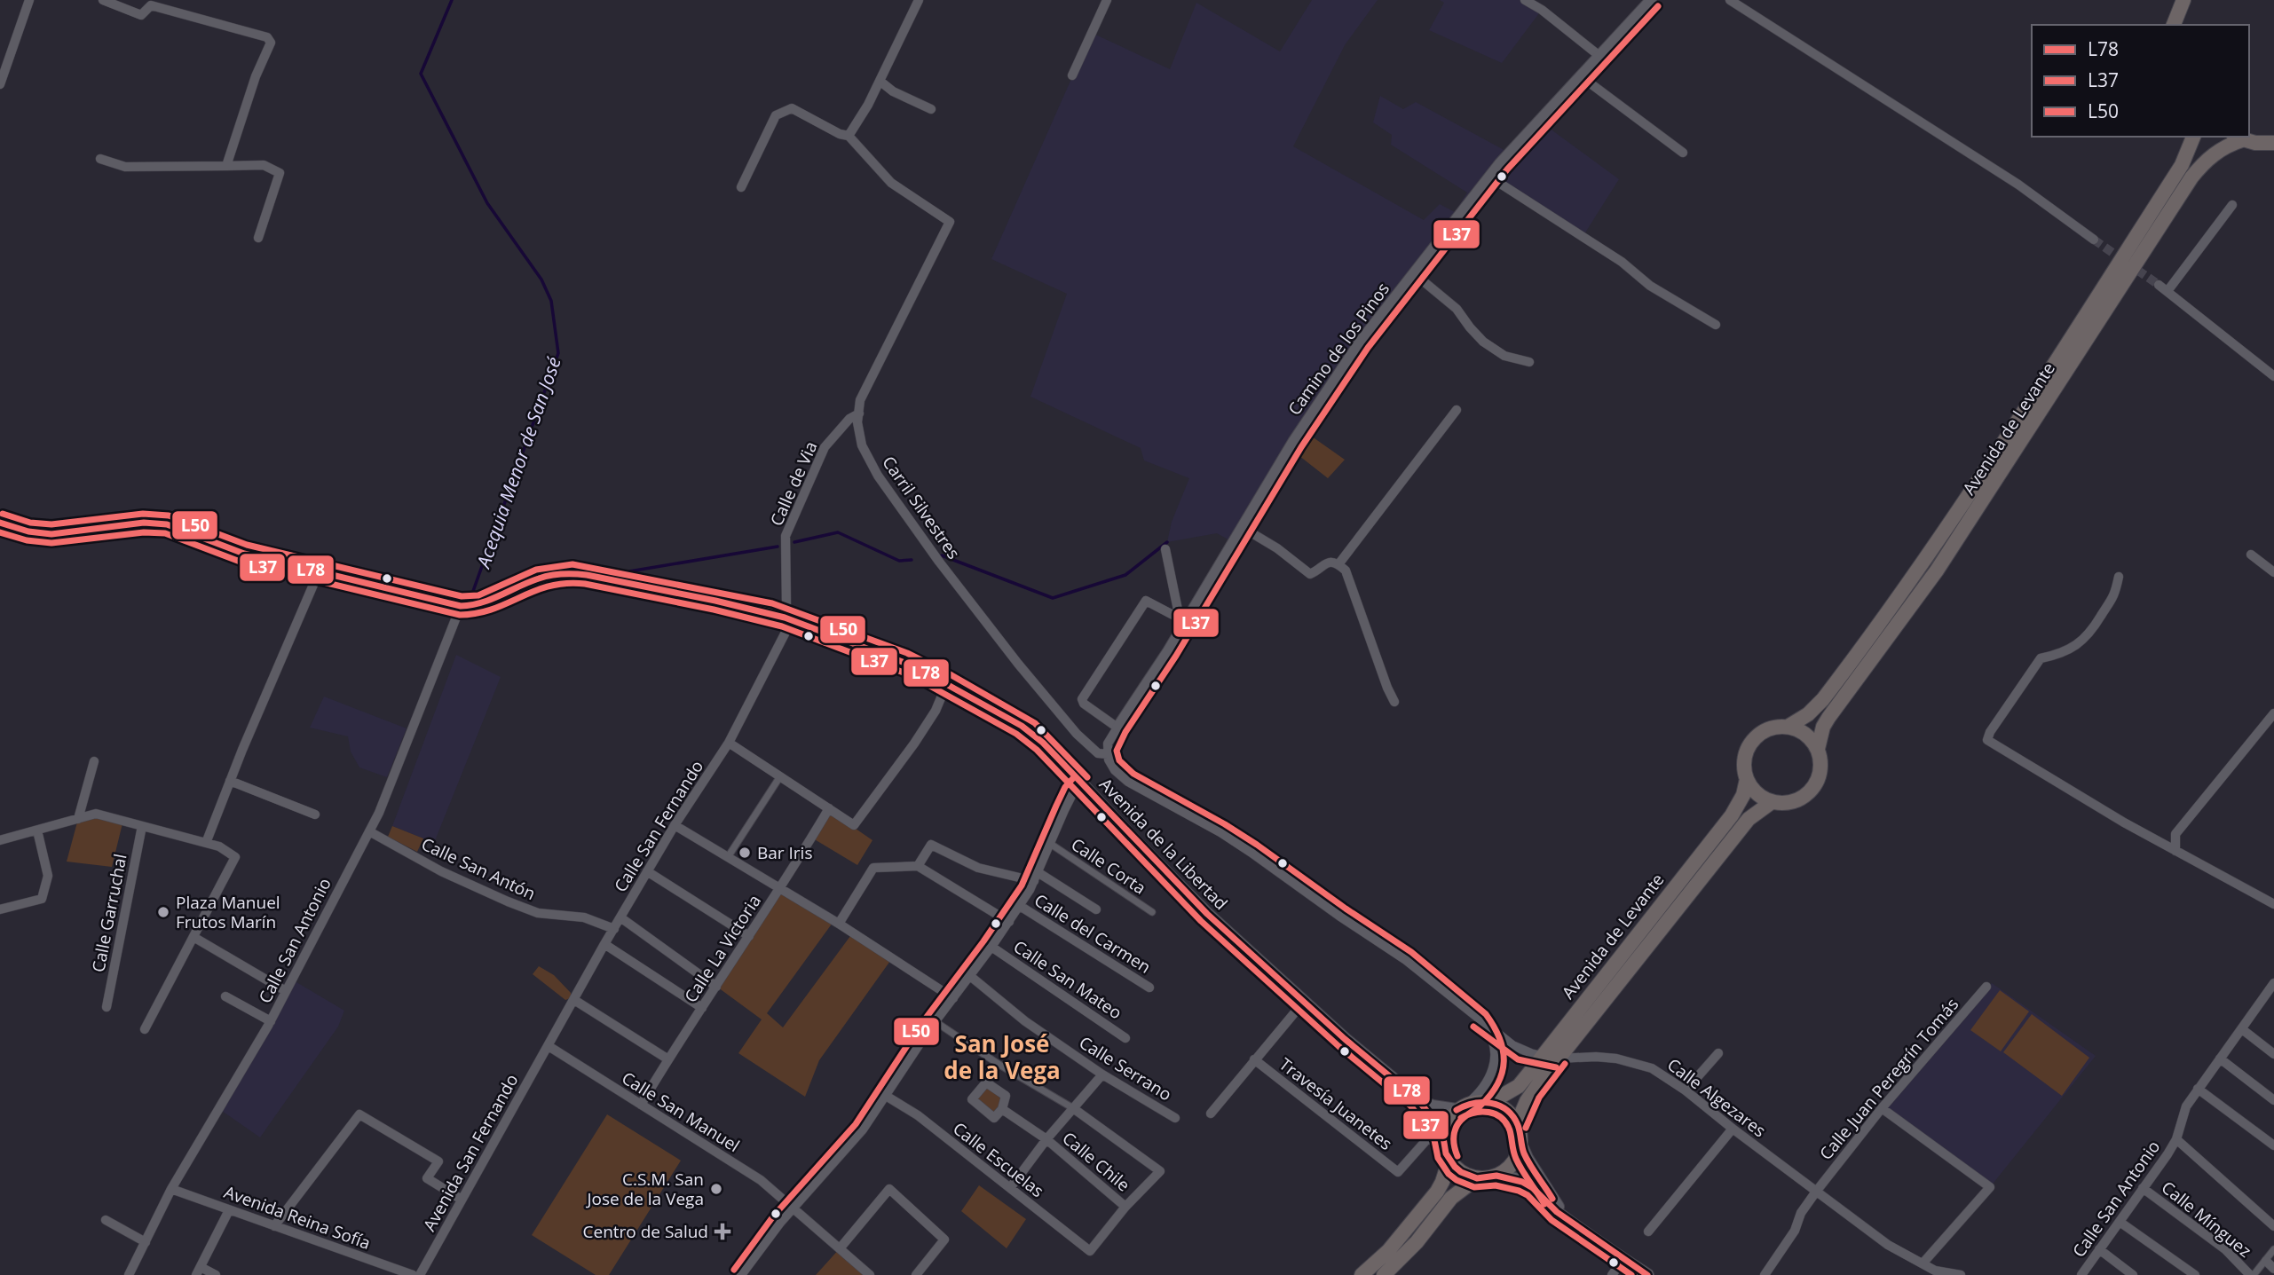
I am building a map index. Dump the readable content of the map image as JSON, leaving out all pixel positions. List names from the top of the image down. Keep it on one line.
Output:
{"streets":{"main road":["Avenida de Levante","Avenida de la Libertad"],"street":["Camino de los Pinos","Calle de Via","Carril Silvestres","Calle San Fernando","Calle Corta","Calle San Antón","Calle Garruchal","Calle del Carmen","Calle San Antonio","Calle La Victoria","Calle San Mateo","Calle Serrano","Calle Juan Peregrín Tomás","Calle Algezares","Travesía Juanetes","Calle San Manuel","Avenida San Fernando","Calle Escuelas","Calle Chile","Avenida Reina Sofía","Calle Mínguez"]},"crossings":[["Camino de los Pinos","Carril Silvestres"],["Camino de los Pinos","Calle Algezares"],["Avenida de Levante","Avenida de la Libertad"],["Avenida de Levante","Calle Algezares"],["Avenida de Levante","Travesía Juanetes"],["Calle de Via","Carril Silvestres"],["Calle de Via","Calle San Fernando"],["Calle de Via","Avenida de la Libertad"],["Carril Silvestres","Calle Algezares"],["Calle San Fernando","Avenida de la Libertad"],["Calle San Fernando","Calle San Antón"],["Calle San Fernando","Calle San Manuel"],["Calle San Fernando","Avenida San Fernando"],["Avenida de la Libertad","Calle San Antonio"],["Avenida de la Libertad","Travesía Juanetes"],["Calle San Antón","Calle San Antonio"],["Calle San Antonio","Avenida Reina Sofía"],["Calle San Antonio","Calle Mínguez"],["Calle La Victoria","Calle San Manuel"],["Calle Juan Peregrín Tomás","Calle Algezares"],["Calle San Manuel","Avenida San Fernando"],["Calle Escuelas","Calle Chile"]],"districts":["San José de la Vega"],"water":["Acequia Menor de San José"],"places":{"other":["Bar Iris","Plaza Manuel Frutos Marín","C.S.M. San Jose de la Vega"],"health":["Centro de Salud"]},"lines":["transit line L37","transit line L50","transit line L78"],"legend":["L78","L37","L50"]}
